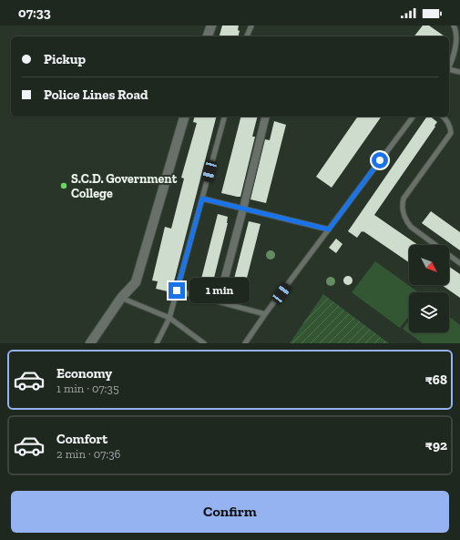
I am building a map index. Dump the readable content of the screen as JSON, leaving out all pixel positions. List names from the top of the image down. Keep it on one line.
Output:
{"places":["S.C.D. Government College"],"north":"bottom right","page":{"status":"07:33","banner":["Pickup","Police Lines Road"],"bubble":"1 min","list":[{"name":"Economy","note":"1 min · 07:35","value":"₹68"},{"name":"Comfort","note":"2 min · 07:36","value":"₹92"}],"buttons":"Confirm"}}
